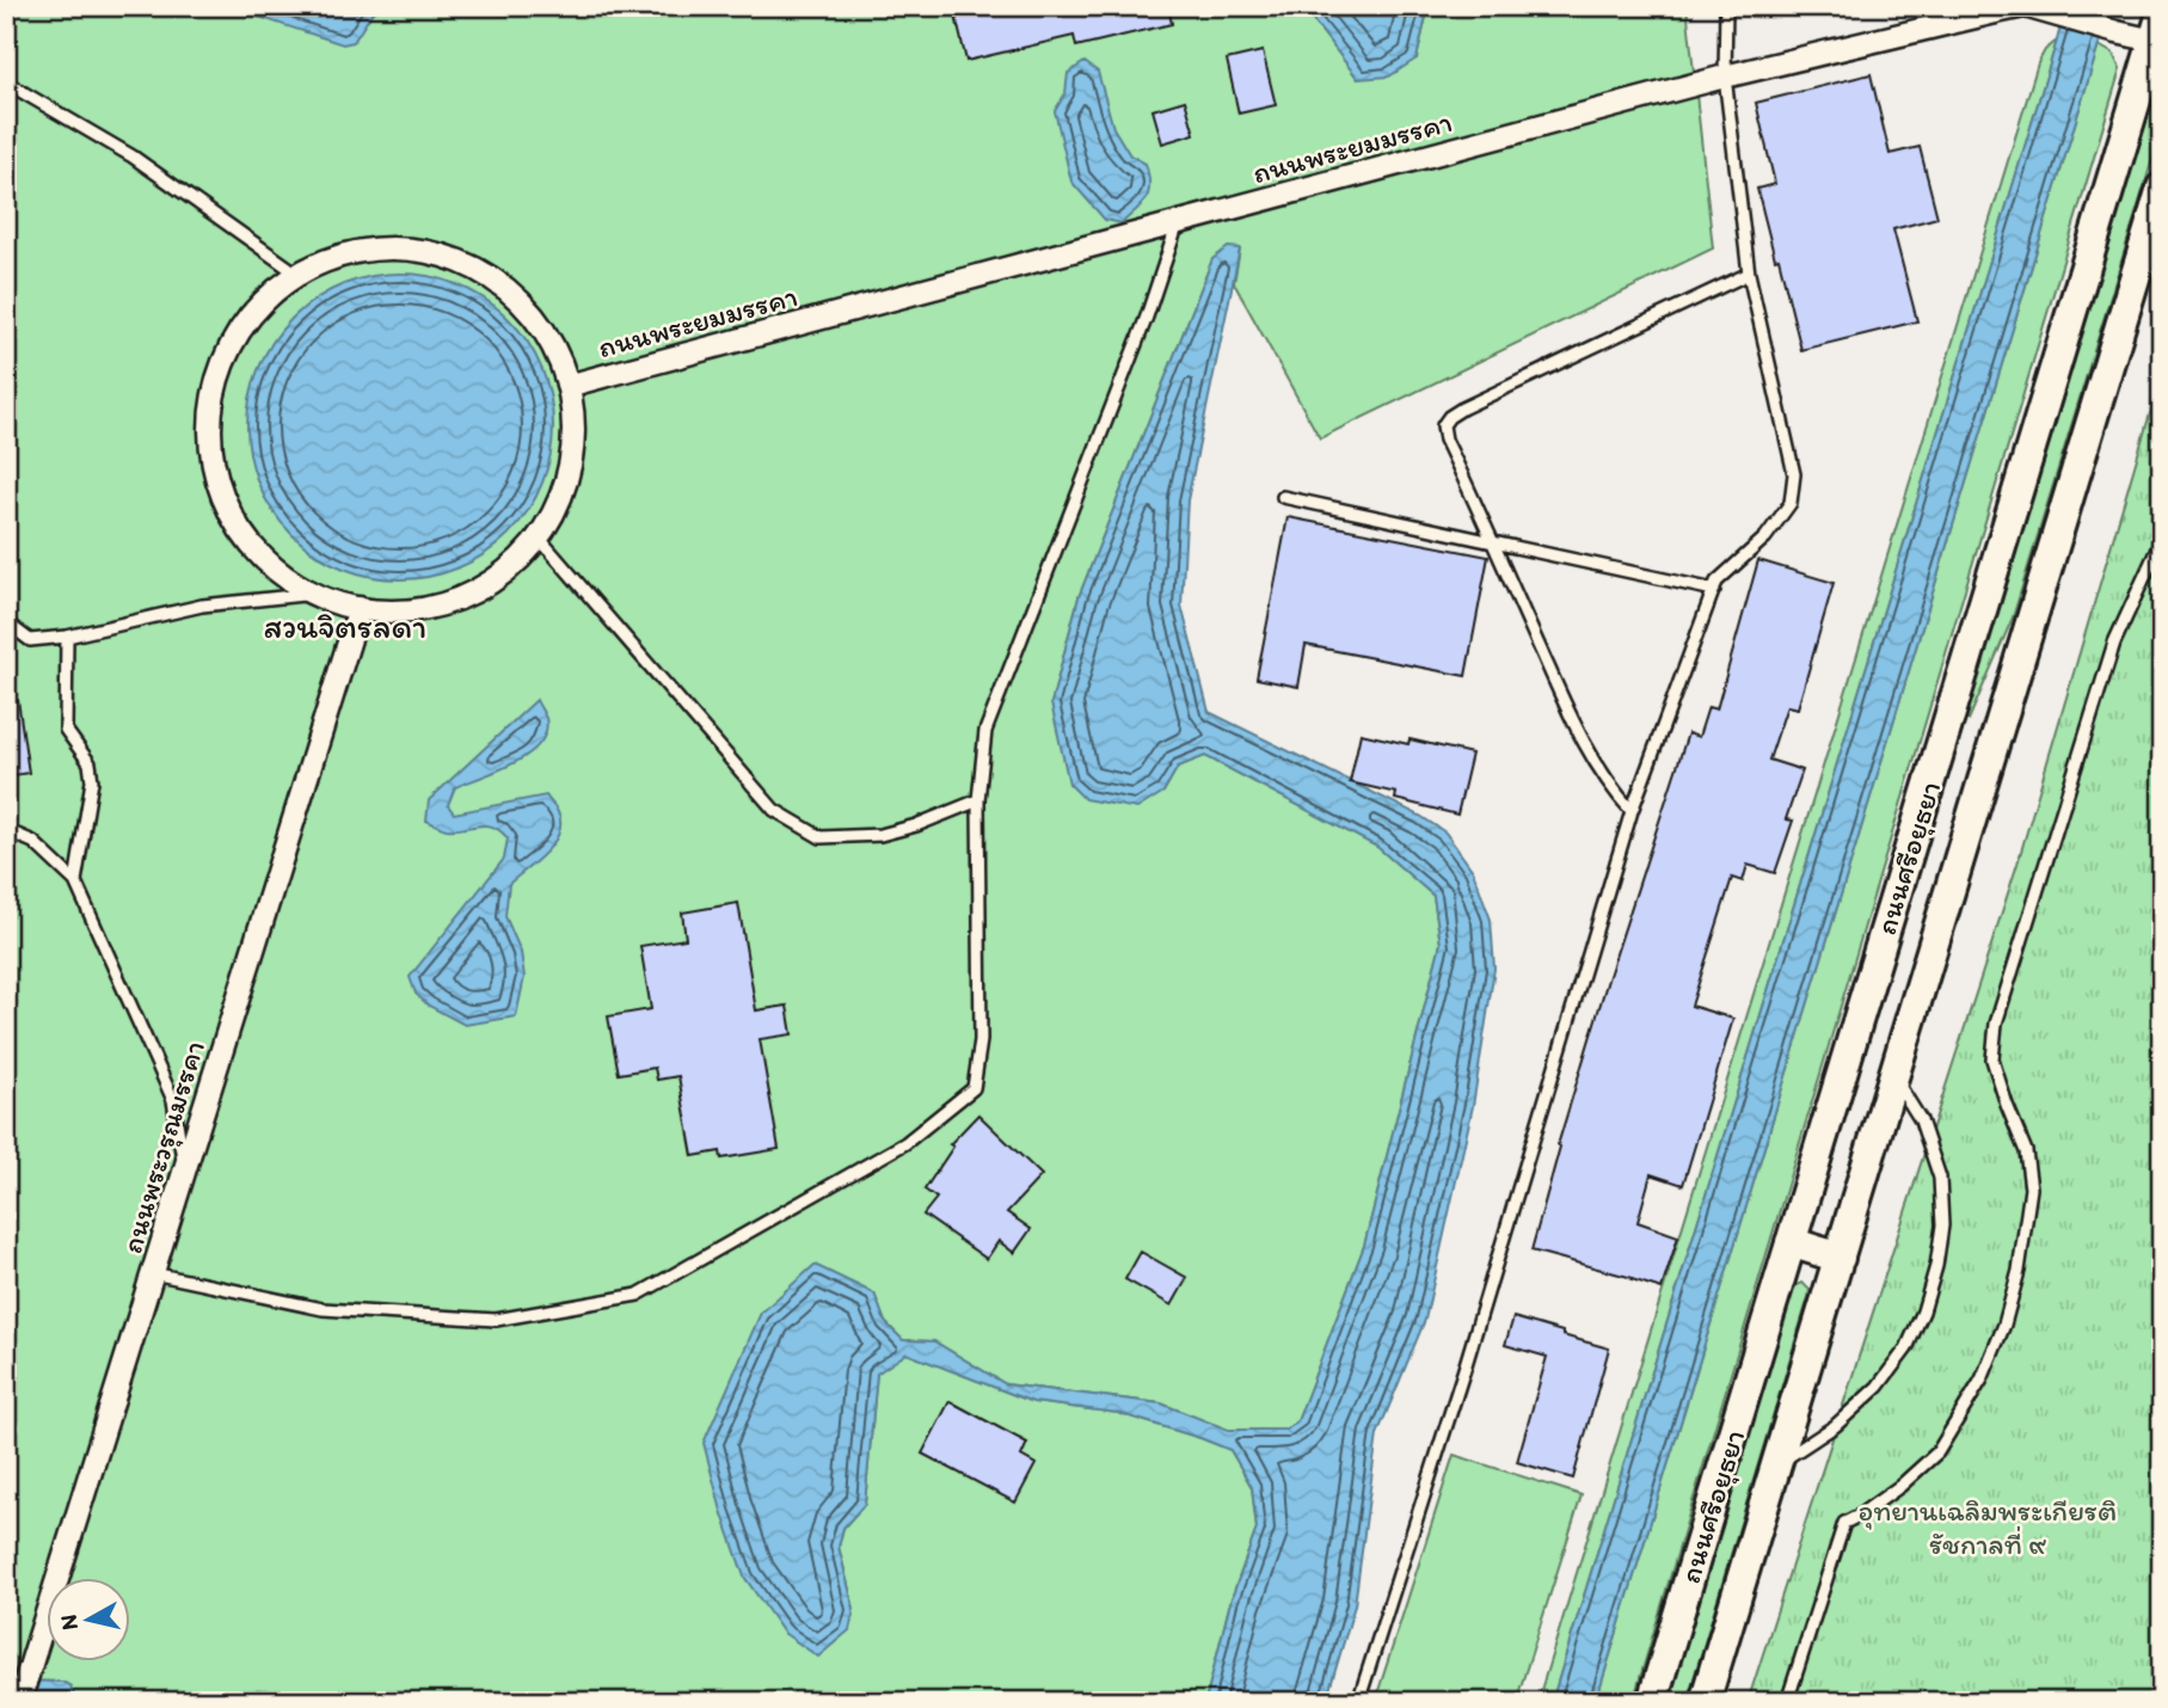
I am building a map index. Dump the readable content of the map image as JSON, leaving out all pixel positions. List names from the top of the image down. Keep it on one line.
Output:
{"streets":{"main road":["ถนนศรีอยุธยา"],"street":["ถนนพระยมมรรคา","ถนนพระวรุณมรรคา"]},"crossings":[["ถนนพระยมมรรคา","ถนนศรีอยุธยา"]],"districts":["สวนจิตรลดา"],"parks":["อุทยานเฉลิมพระเกียรติ รัชกาลที่ ๙"],"north":"left"}
